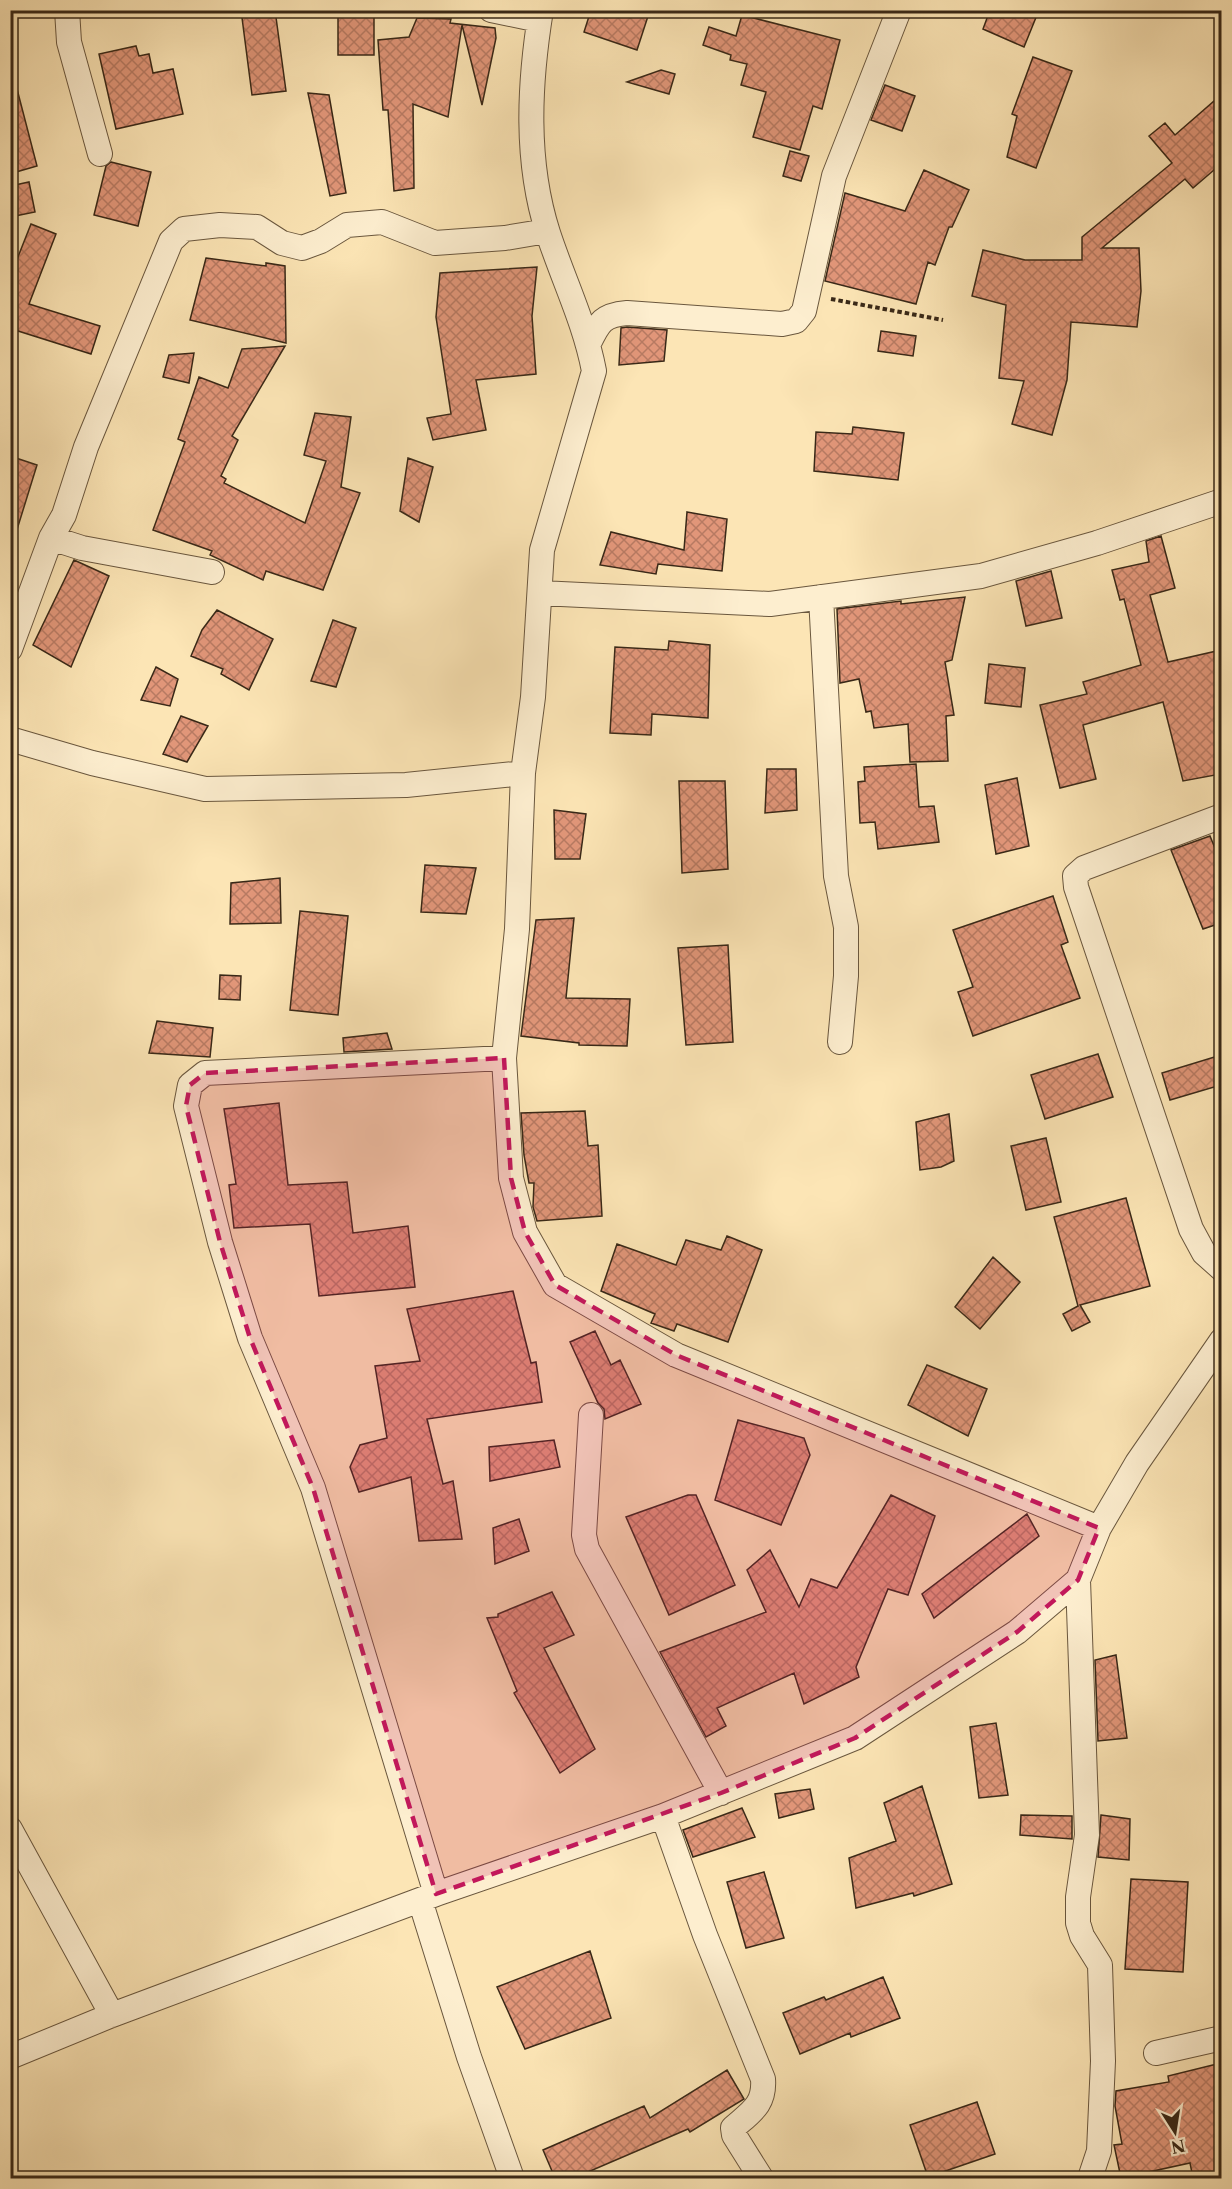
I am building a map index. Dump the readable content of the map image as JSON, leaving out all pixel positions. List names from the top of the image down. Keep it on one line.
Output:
{"north":"bottom"}
